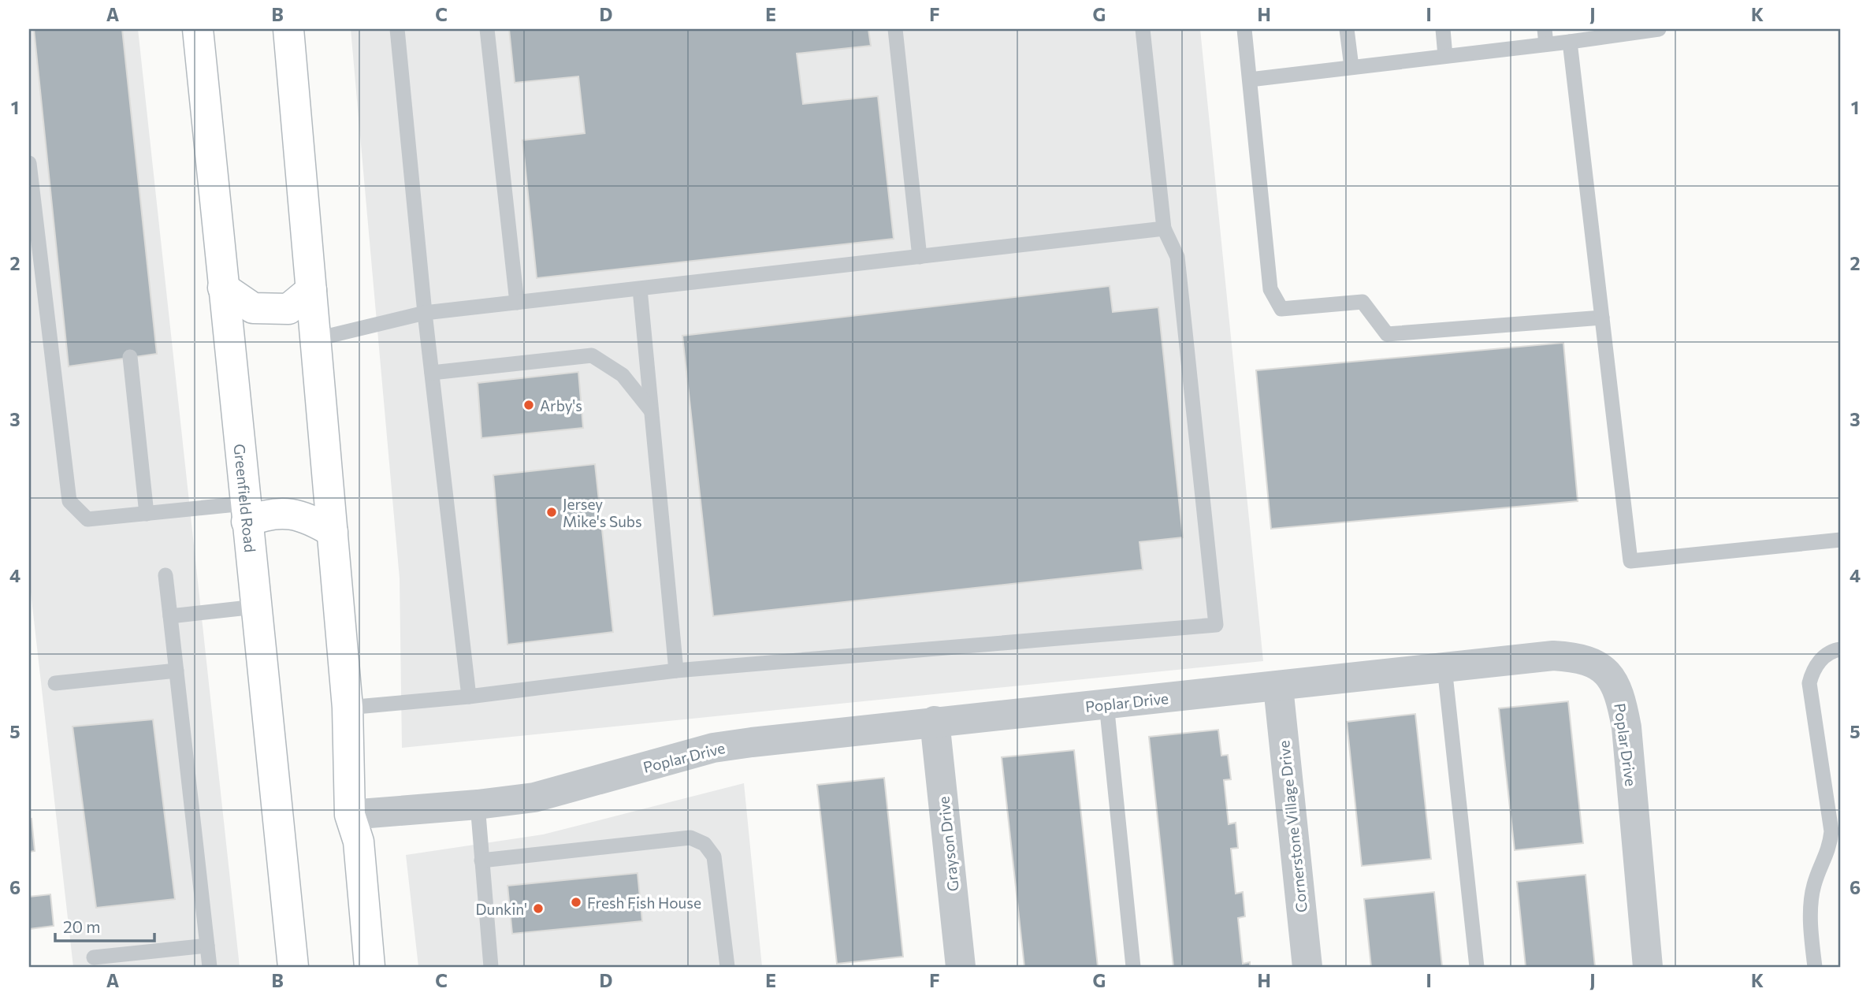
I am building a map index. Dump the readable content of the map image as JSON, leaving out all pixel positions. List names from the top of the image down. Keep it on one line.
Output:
{"streets":{"main road":["Greenfield Road"],"street":["Poplar Drive","Cornerstone Village Drive","Grayson Drive"]},"crossings":[["Poplar Drive","Cornerstone Village Drive"],["Poplar Drive","Grayson Drive"]],"places":["Arby's","Jersey Mike's Subs","Fresh Fish House","Dunkin'"],"scale_bar":"20 m","grid":{"columns":["A","B","C","D","E","F","G","H","I","J","K"],"rows":["1","2","3","4","5","6"]}}
